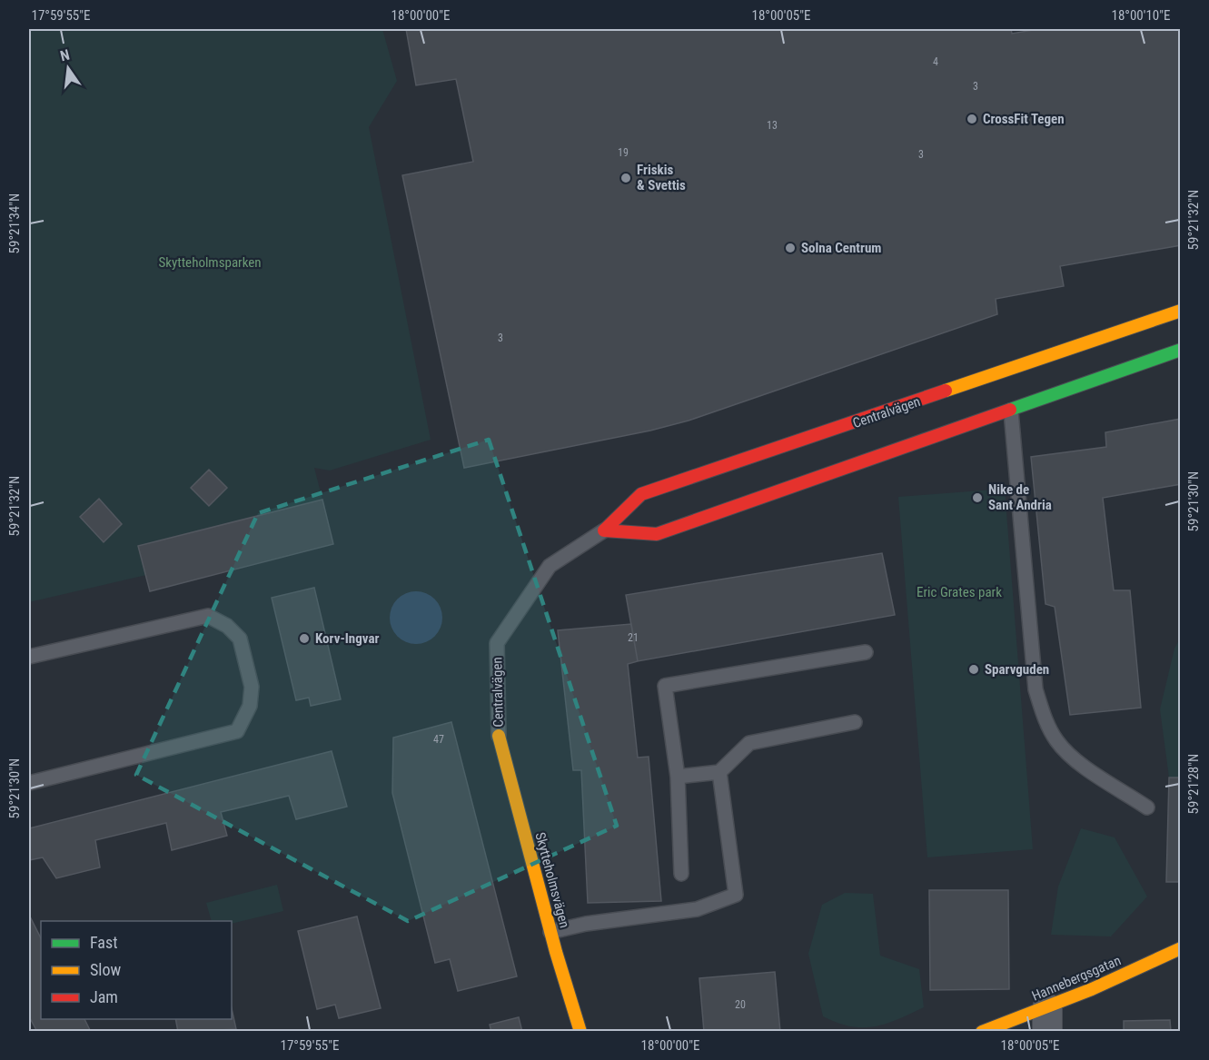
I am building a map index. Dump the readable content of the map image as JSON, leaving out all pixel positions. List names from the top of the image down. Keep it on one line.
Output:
{"streets":{"street":["Centralvägen","Skytteholmsvägen","Hannebergsgatan"]},"crossings":[["Centralvägen","Skytteholmsvägen"]],"parks":["Skytteholmsparken","Eric Grates park"],"places":["CrossFit Tegen","Friskis & Svettis","Solna Centrum","Nike de Sant Andria","Korv-Ingvar","Sparvguden"],"house_numbers":["4","3","13","19","3","3","21","47","20"],"legend":["Fast","Slow","Jam"],"north":"top","coordinates":["17°59'55\"E","18°00'00\"E","18°00'05\"E","18°00'10\"E","59°21'32\"N","59°21'34\"N","59°21'30\"N","59°21'28\"N"]}
